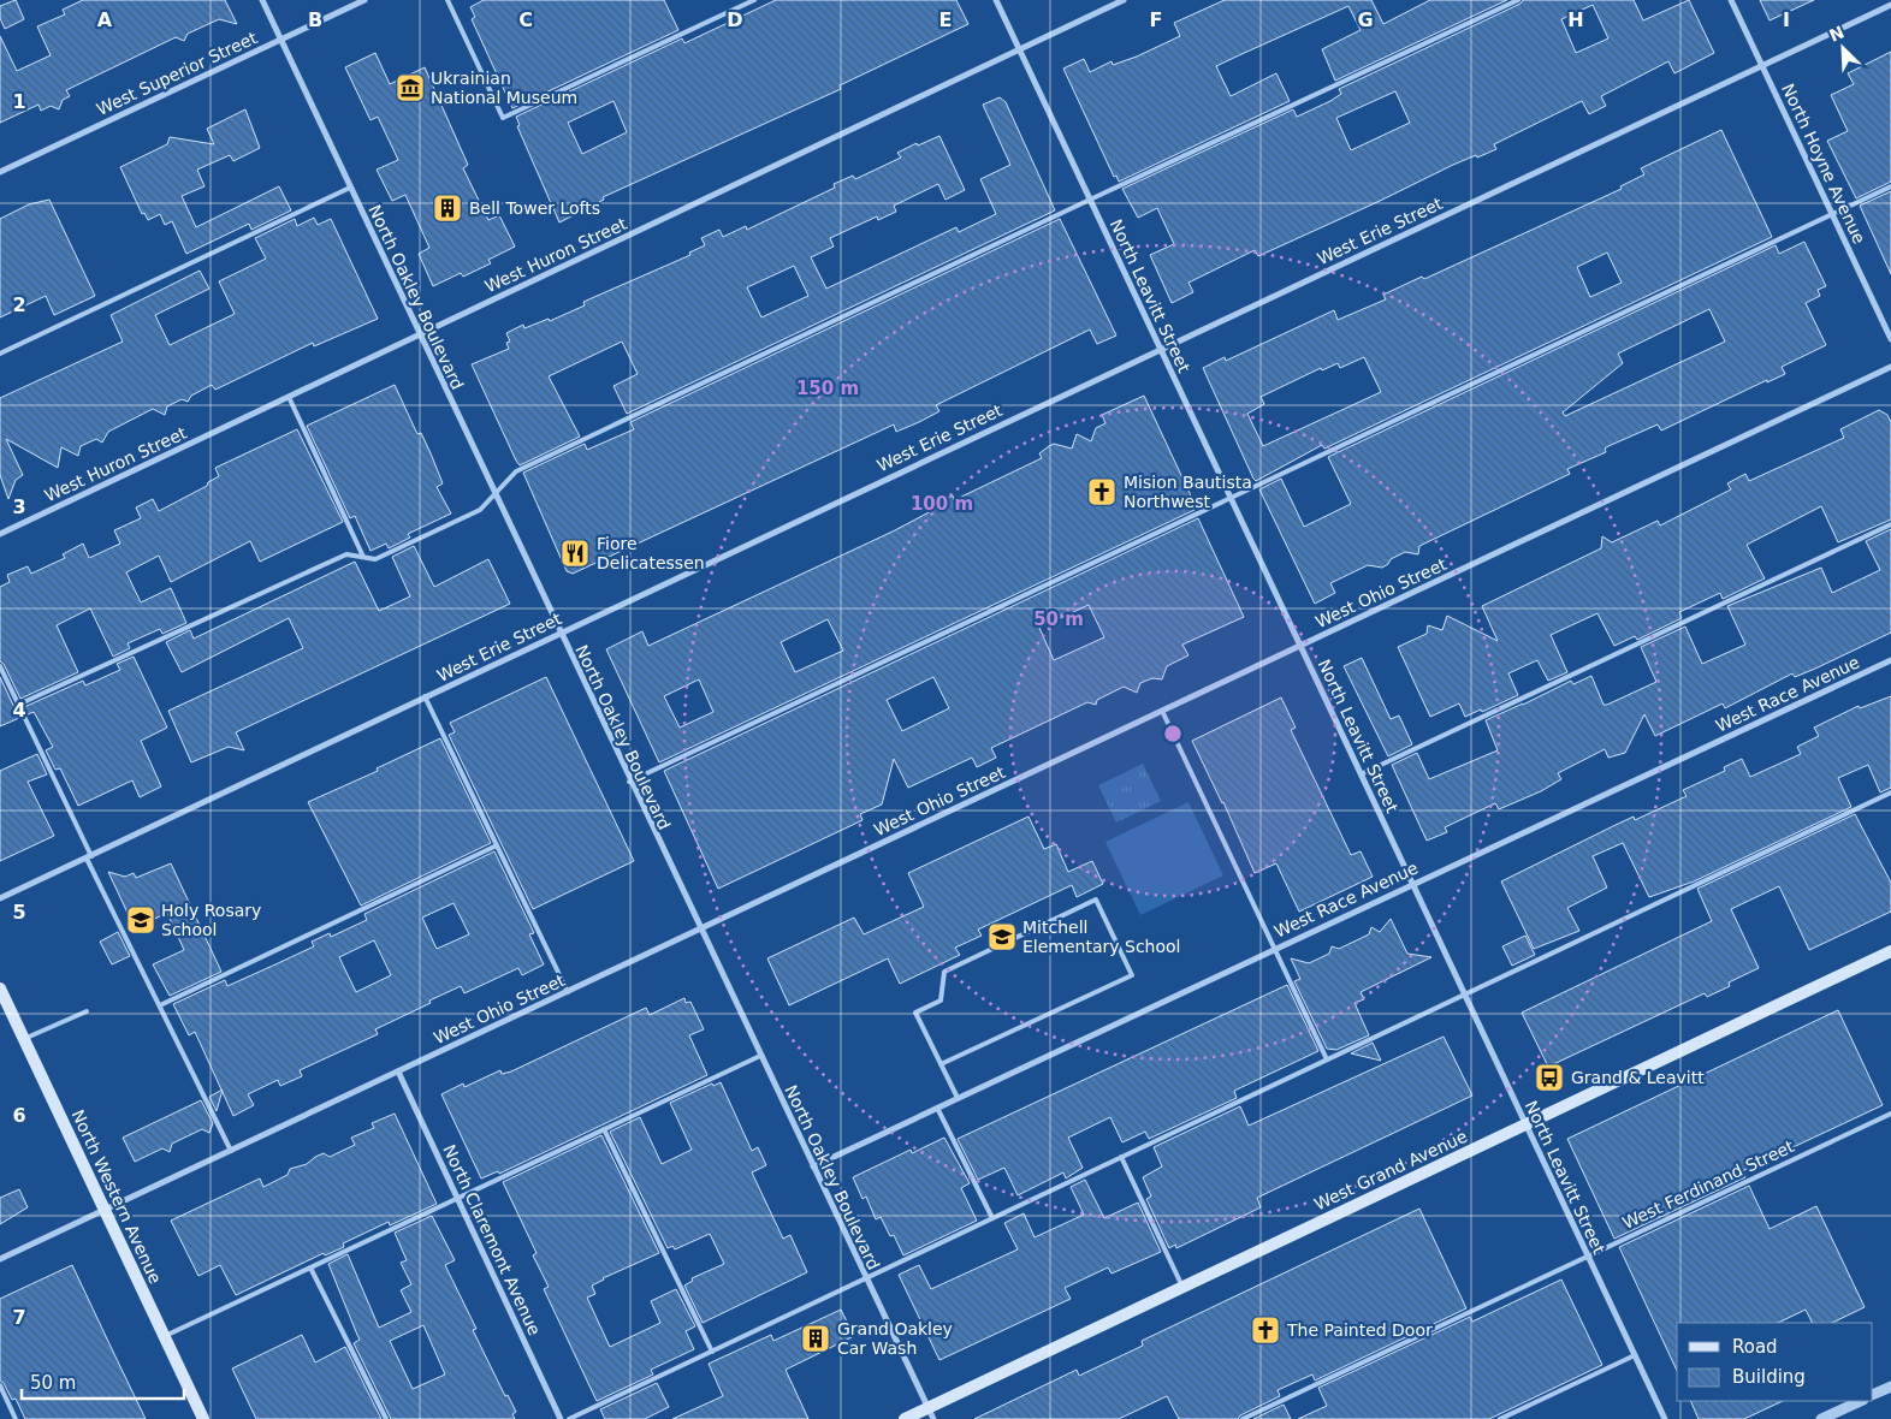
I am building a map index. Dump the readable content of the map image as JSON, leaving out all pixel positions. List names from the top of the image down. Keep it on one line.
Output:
{"streets":{"main road":["West Grand Avenue","North Western Avenue"],"street":["West Superior Street","North Hoyne Avenue","West Erie Street","West Huron Street","North Leavitt Street","North Oakley Boulevard","West Ohio Street","West Race Avenue","North Claremont Avenue"],"lane":["West Ferdinand Street"]},"crossings":[["West Superior Street","North Oakley Boulevard"],["North Hoyne Avenue","West Erie Street"],["West Erie Street","North Leavitt Street"],["West Erie Street","North Oakley Boulevard"],["West Huron Street","North Leavitt Street"],["West Huron Street","North Oakley Boulevard"],["North Leavitt Street","West Ohio Street"],["North Leavitt Street","West Race Avenue"],["North Leavitt Street","West Grand Avenue"],["North Leavitt Street","West Ferdinand Street"],["North Oakley Boulevard","West Ohio Street"],["North Oakley Boulevard","West Race Avenue"],["North Oakley Boulevard","West Grand Avenue"],["West Ohio Street","North Western Avenue"],["West Ohio Street","North Claremont Avenue"]],"places":{"museum":["Ukrainian National Museum"],"building":["Bell Tower Lofts","Grand Oakley Car Wash"],"church":["Mision Bautista Northwest","The Painted Door"],"restaurant":["Fiore Delicatessen"],"school or university":["Holy Rosary School","Mitchell Elementary School"],"bus stop":["Grand & Leavitt"]},"legend":["Road","Building"],"scale_bar":"50 m","north":"top left","grid":{"columns":["A","B","C","D","E","F","G","H","I"],"rows":["1","2","3","4","5","6","7"]},"rings":["150 m","100 m","50 m"]}
